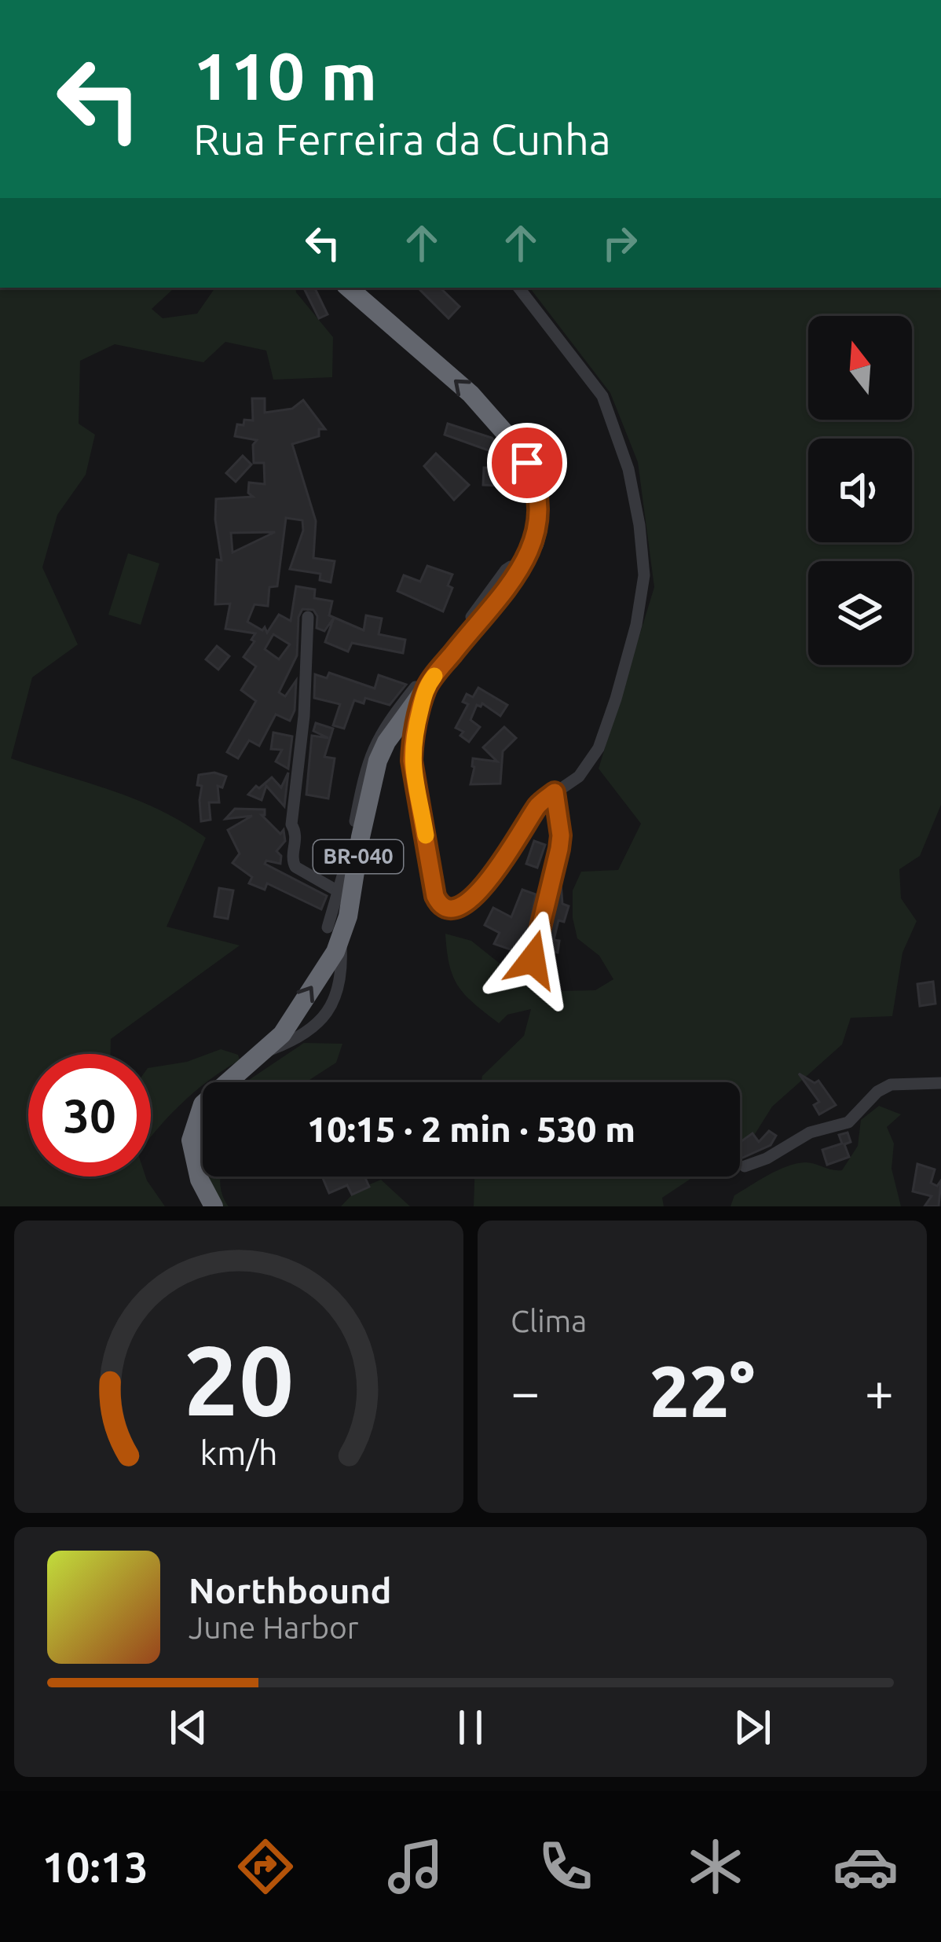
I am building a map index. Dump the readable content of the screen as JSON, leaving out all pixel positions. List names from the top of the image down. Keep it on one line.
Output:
{"streets":{"highway":["BR-040"]},"north":"top","page":{"turn":["110 m","Rua Ferreira da Cunha"],"limit":"30","trip":"10:15 · 2 min · 530 m","tile":"Clima","heat":["−","22°","+"],"song":["Northbound","June Harbor"],"tabs":"10:13","gauge":["20","km/h"]}}
